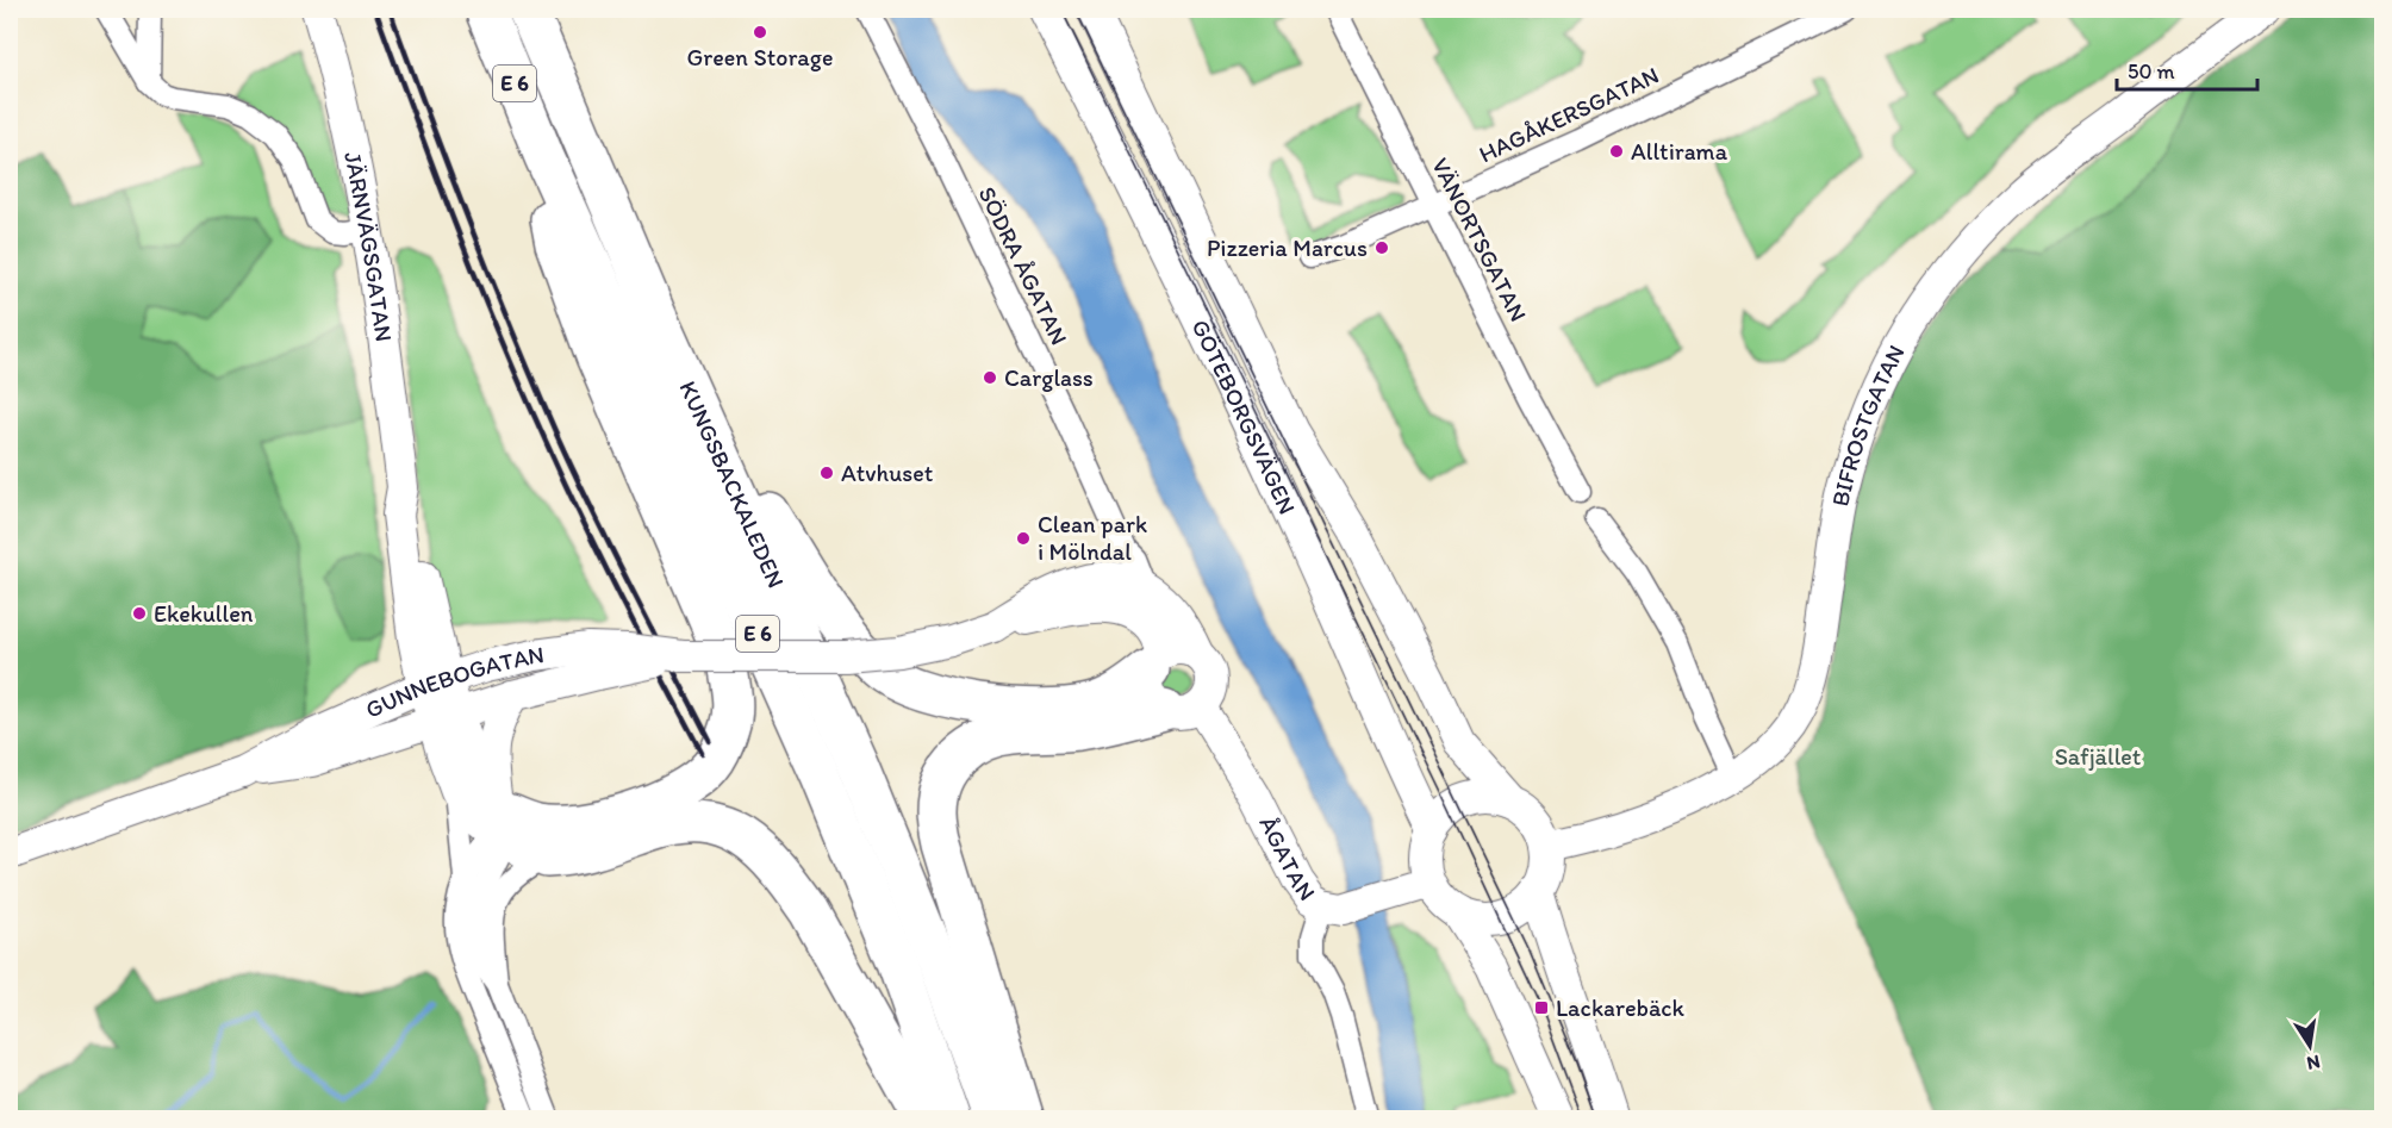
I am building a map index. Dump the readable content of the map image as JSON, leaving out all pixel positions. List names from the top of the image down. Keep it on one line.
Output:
{"streets":{"highway":["E 6","KUNGSBACKALEDEN"],"main road":["JÄRNVÄGSGATAN","GÖTEBORGSVÄGEN","BIFROSTGATAN","GUNNEBOGATAN","ÅGATAN"],"street":["HAGÅKERSGATAN","VÄNORTSGATAN","SÖDRA ÅGATAN"]},"crossings":[["HAGÅKERSGATAN","VÄNORTSGATAN"],["JÄRNVÄGSGATAN","GUNNEBOGATAN"],["GÖTEBORGSVÄGEN","BIFROSTGATAN"],["GÖTEBORGSVÄGEN","ÅGATAN"],["BIFROSTGATAN","ÅGATAN"],["GUNNEBOGATAN","ÅGATAN"]],"parks":["Safjället"],"places":{"other":["Green Storage","Alltirama","Pizzeria Marcus","Carglass","Atvhuset","Clean park i Mölndal","Ekekullen"],"transit":["Lackarebäck"]},"scale_bar":"50 m","north":"bottom"}
